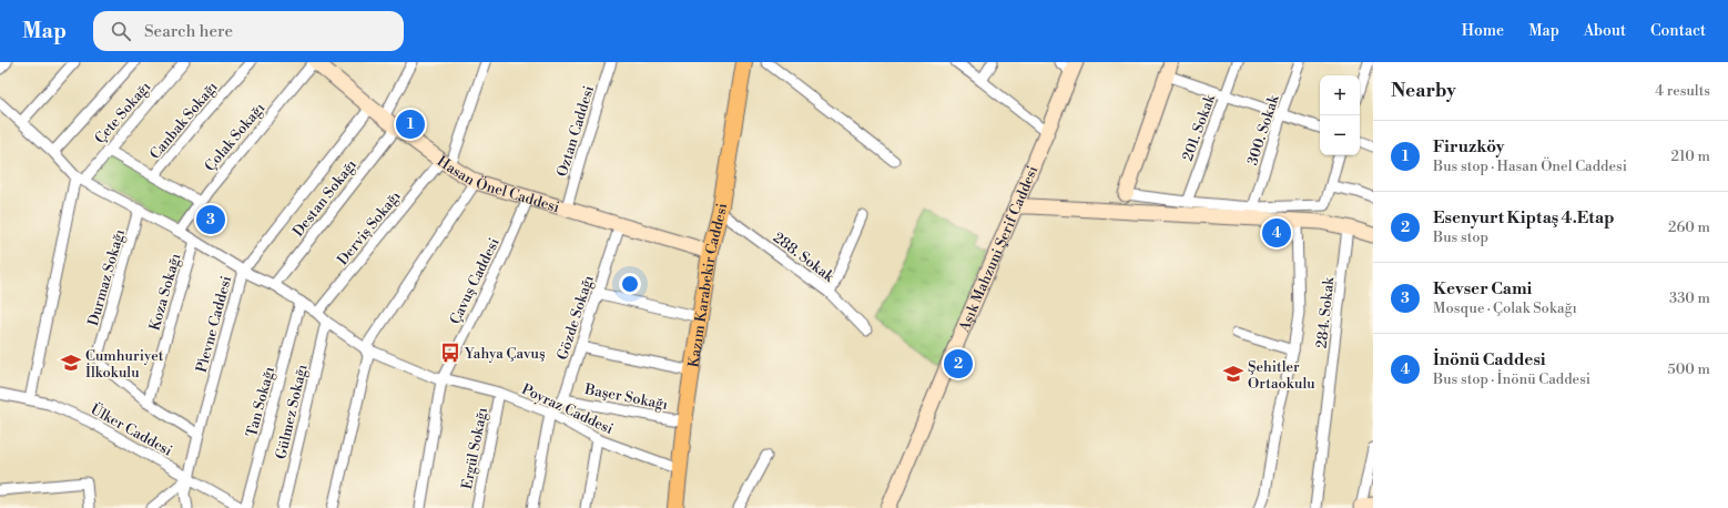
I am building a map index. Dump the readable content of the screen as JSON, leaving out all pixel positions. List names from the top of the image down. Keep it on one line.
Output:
{"streets":{"main road":["Kazım Karabekir Caddesi"],"street":["Çete Sokağı","Canbak Sokağı","201. Sokak","300. Sokak","Oztan Caddesi","Çolak Sokağı","Hasan Önel Caddesi","Destan Sokağı","Derviş Sokağı","Aşık Mahzuni Şerif Caddesi","288. Sokak","Durmaz Sokağı","Çavuş Caddesi","Koza Sokağı","284. Sokak","Gözde Sokağı","Plevne Caddesi","Başer Sokağı","Tan Sokağı","Poyraz Caddesi","Gülmez Sokağı","Ülker Caddesi","Ergül Sokağı"]},"crossings":[["Çete Sokağı","Poyraz Caddesi"],["Oztan Caddesi","Hasan Önel Caddesi"],["Çolak Sokağı","Hasan Önel Caddesi"],["Çolak Sokağı","Poyraz Caddesi"],["Hasan Önel Caddesi","Destan Sokağı"],["Hasan Önel Caddesi","Derviş Sokağı"],["Hasan Önel Caddesi","Çavuş Caddesi"],["Hasan Önel Caddesi","Kazım Karabekir Caddesi"],["Hasan Önel Caddesi","Gözde Sokağı"],["Hasan Önel Caddesi","Plevne Caddesi"],["Destan Sokağı","Poyraz Caddesi"],["Derviş Sokağı","Poyraz Caddesi"],["288. Sokak","Kazım Karabekir Caddesi"],["Durmaz Sokağı","Koza Sokağı"],["Durmaz Sokağı","Plevne Caddesi"],["Durmaz Sokağı","Poyraz Caddesi"],["Çavuş Caddesi","Poyraz Caddesi"],["Kazım Karabekir Caddesi","Başer Sokağı"],["Kazım Karabekir Caddesi","Poyraz Caddesi"],["Koza Sokağı","Poyraz Caddesi"],["Gözde Sokağı","Başer Sokağı"],["Gözde Sokağı","Poyraz Caddesi"],["Plevne Caddesi","Poyraz Caddesi"],["Plevne Caddesi","Ülker Caddesi"],["Tan Sokağı","Poyraz Caddesi"],["Poyraz Caddesi","Gülmez Sokağı"],["Poyraz Caddesi","Ergül Sokağı"]],"places":{"bus stop":["Yahya Çavuş"],"school or university":["Cumhuriyet İlkokulu","Şehitler Ortaokulu"]},"page":{"header":"Map","search":"Search here","nav":["Home","Map","About","Contact"],"heading":["Nearby","4 results"],"map_buttons":["+","−"],"pins":["1","3","4","2"],"list":[{"mark":"1","name":"Firuzköy","note":"Bus stop · Hasan Önel Caddesi","value":"210 m"},{"mark":"2","name":"Esenyurt Kiptaş 4.Etap","note":"Bus stop","value":"260 m"},{"mark":"3","name":"Kevser Cami","note":"Mosque · Çolak Sokağı","value":"330 m"},{"mark":"4","name":"İnönü Caddesi","note":"Bus stop · İnönü Caddesi","value":"500 m"}]}}
